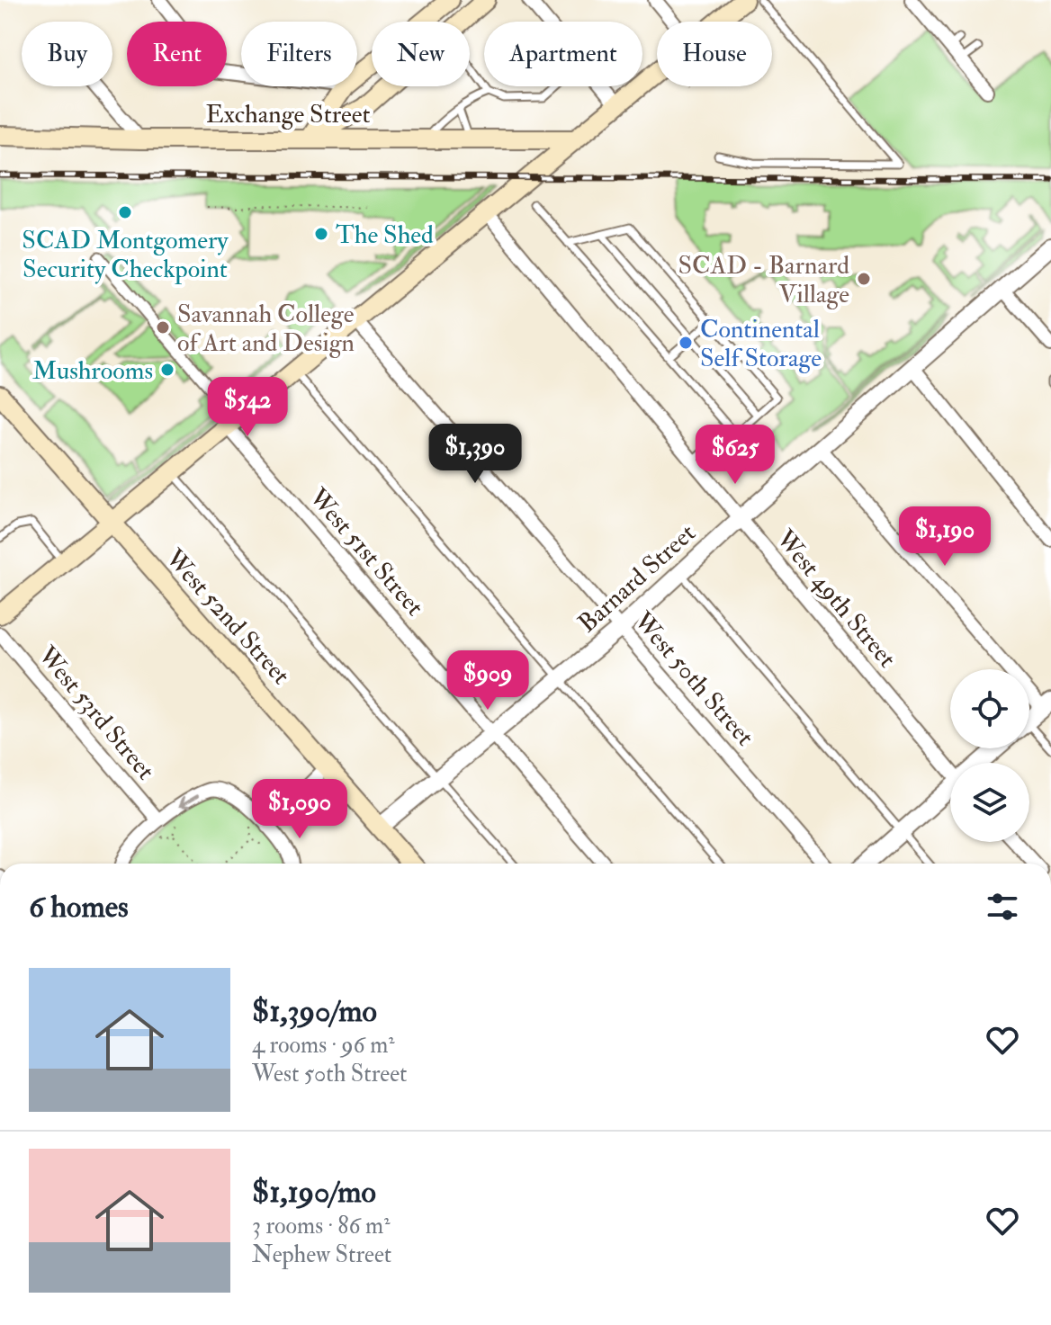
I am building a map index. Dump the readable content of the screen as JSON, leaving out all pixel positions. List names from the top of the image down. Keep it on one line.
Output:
{"streets":{"main road":["Exchange Street","West 52nd Street"],"street":["West 51st Street","Barnard Street","West 49th Street","West 50th Street","West 53rd Street"]},"crossings":[["West 51st Street","Barnard Street"],["Barnard Street","West 49th Street"],["Barnard Street","West 52nd Street"],["Barnard Street","West 50th Street"]],"places":["SCAD Montgomery Security Checkpoint","The Shed","SCAD - Barnard Village","Savannah College of Art and Design","Continental Self Storage","Mushrooms"],"page":{"chip":["Buy","Rent","Filters","New","Apartment","House"],"price":["$542","$1,390","$625","$1,190","$909","$1,090"],"heading":"6 homes","list":[{"name":"$1,390/mo","note":"4 rooms · 96 m² · West 50th Street"},{"name":"$1,190/mo","note":"3 rooms · 86 m² · Nephew Street"}]}}
